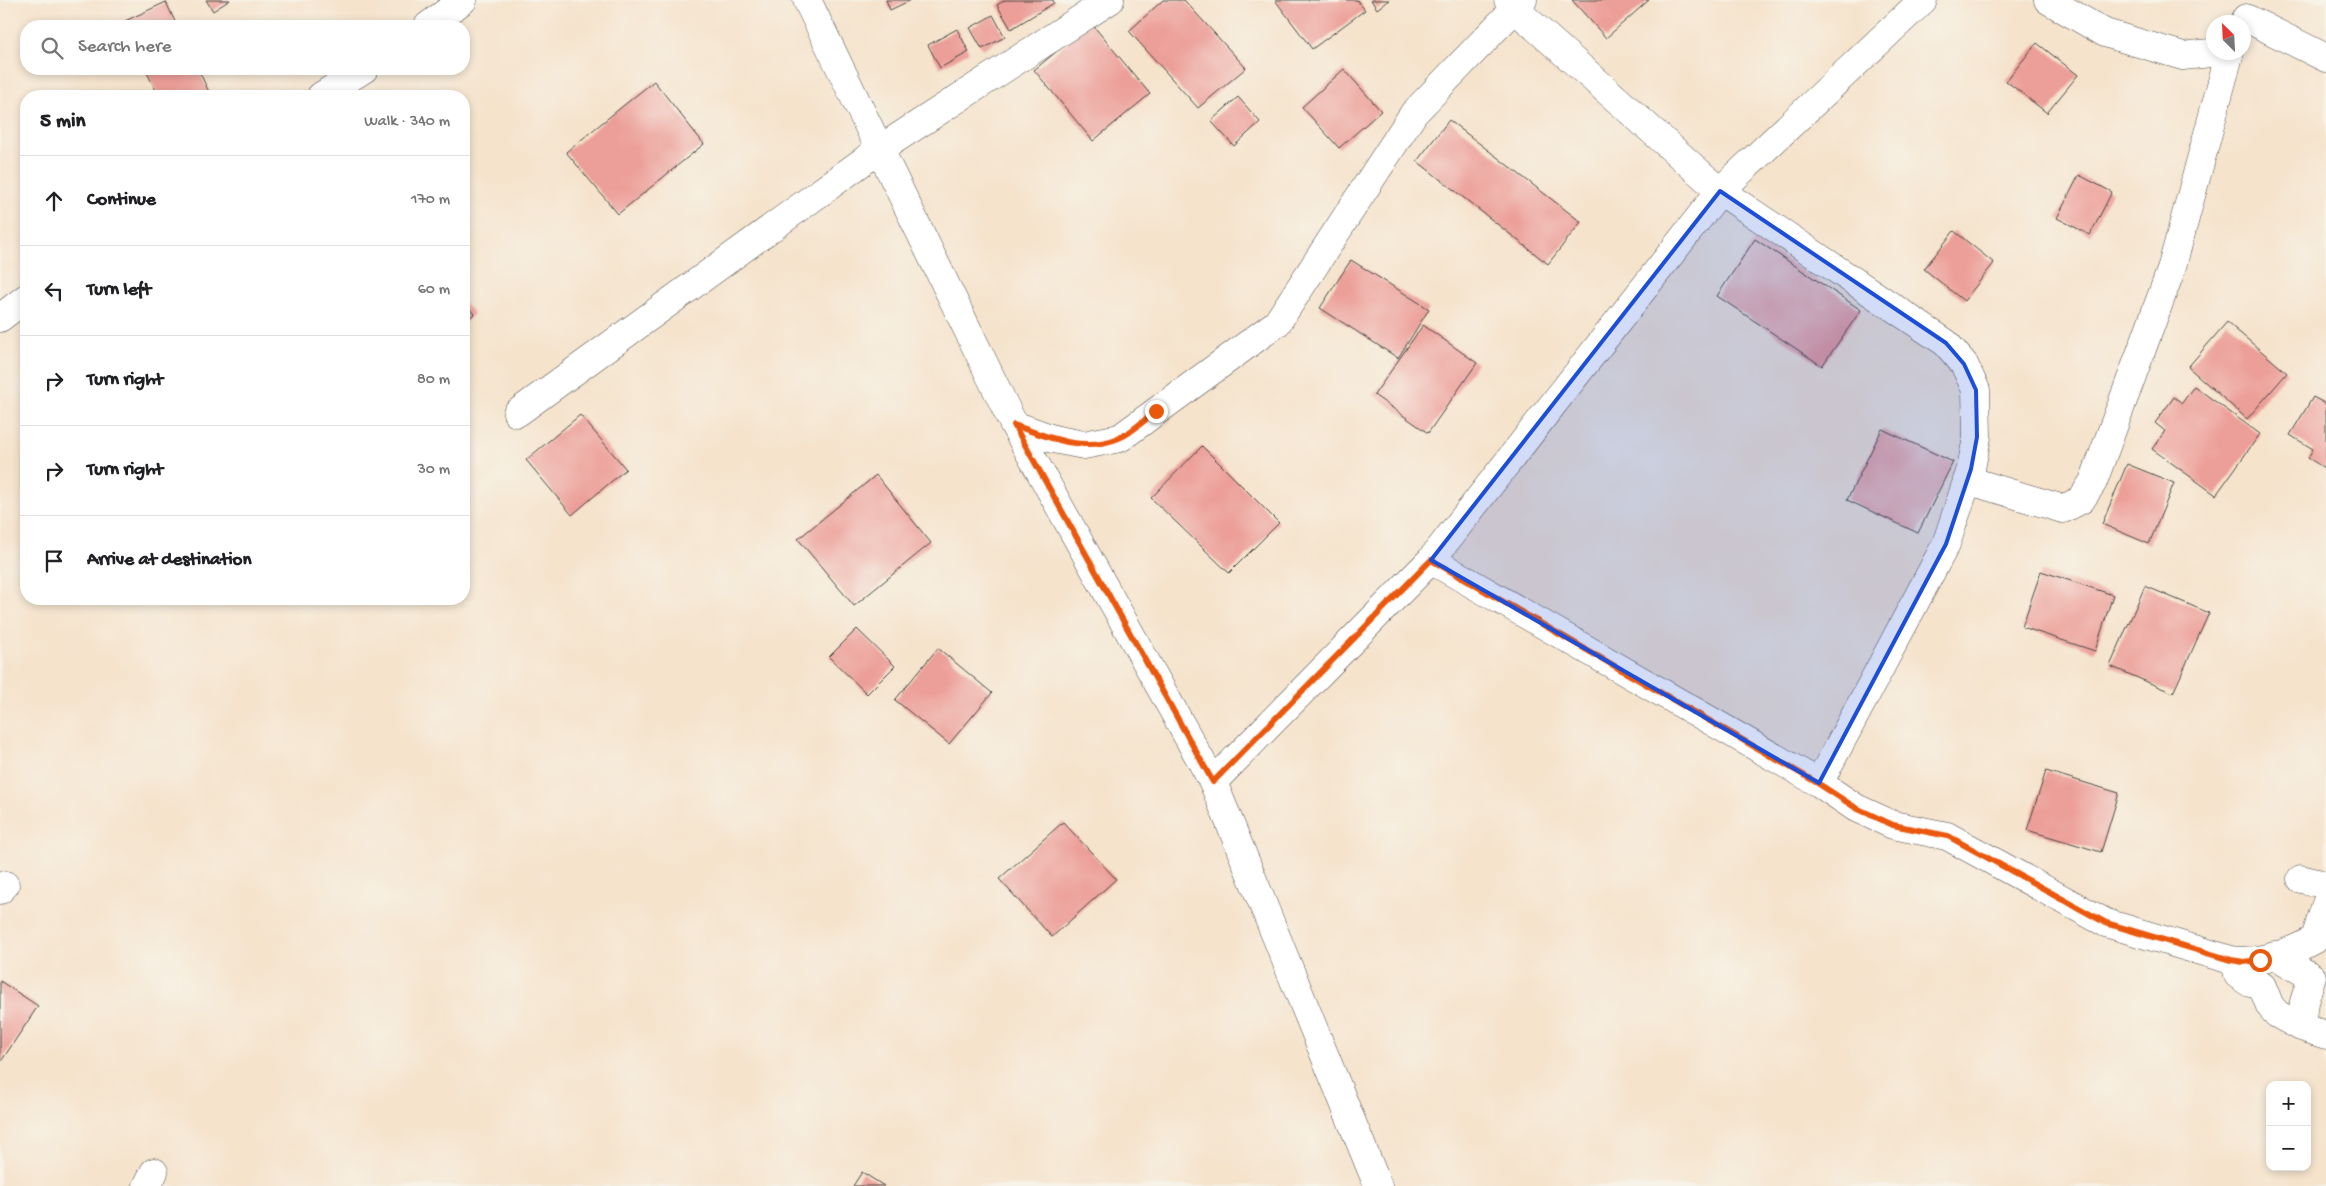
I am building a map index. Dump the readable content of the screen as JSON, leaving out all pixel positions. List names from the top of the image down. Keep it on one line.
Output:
{"north":"top left","page":{"search":"Search here","heading":["5 min","Walk · 340 m"],"list":[["Continue","170 m"],["Turn left","60 m"],["Turn right","80 m"],["Turn right","30 m"],"Arrive at destination"],"map_buttons":["+","−"]}}
